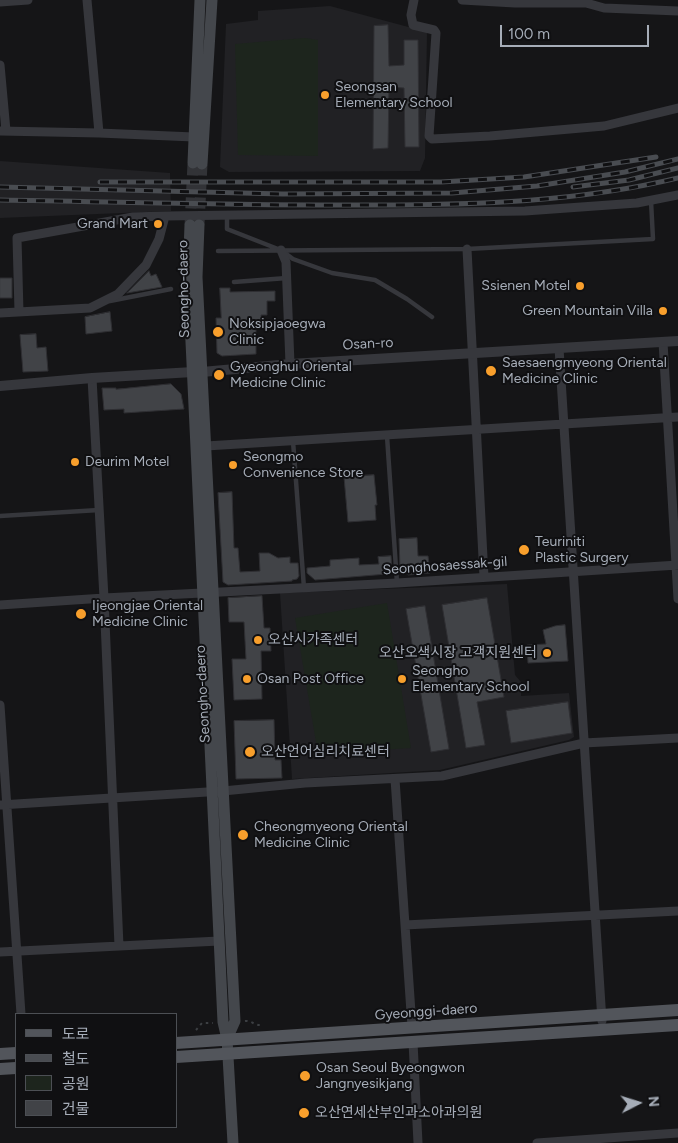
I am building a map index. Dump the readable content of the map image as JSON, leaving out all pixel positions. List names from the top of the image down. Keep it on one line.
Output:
{"streets":{"main road":["Seongho-daero","Gyeonggi-daero"],"street":["Osan-ro","Seonghosaessak-gil"]},"crossings":[["Seongho-daero","Osan-ro"],["Seongho-daero","Seonghosaessak-gil"],["Seongho-daero","Gyeonggi-daero"]],"places":["Seongsan Elementary School","Grand Mart","Ssienen Motel","Green Mountain Villa","Noksipjaoegwa Clinic","Saesaengmyeong Oriental Medicine Clinic","Gyeonghui Oriental Medicine Clinic","Deurim Motel","Seongmo Convenience Store","Teuriniti Plastic Surgery","Ijeongjae Oriental Medicine Clinic","오산시가족센터","오산오색시장 고객지원센터","Osan Post Office","Seongho Elementary School","오산언어심리치료센터","Cheongmyeong Oriental Medicine Clinic","Osan Seoul Byeongwon Jangnyesikjang","오산연세산부인과소아과의원"],"legend":["도로","철도","공원","건물"],"scale_bar":"100 m","north":"right"}
